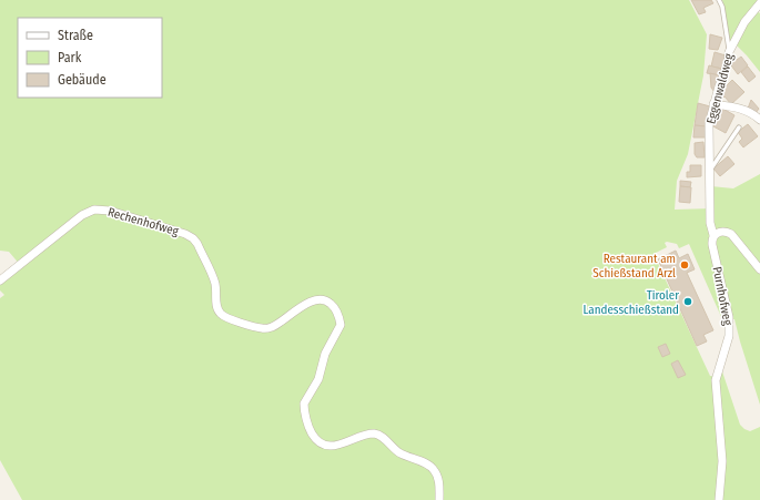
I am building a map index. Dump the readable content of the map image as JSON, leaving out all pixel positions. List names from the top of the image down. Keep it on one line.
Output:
{"streets":{"street":["Eggenwaldweg","Rechenhofweg","Purnhofweg"]},"crossings":[["Eggenwaldweg","Purnhofweg"]],"places":["Restaurant am Schießstand Arzl","Tiroler Landesschießstand"],"legend":["Straße","Park","Gebäude"]}
